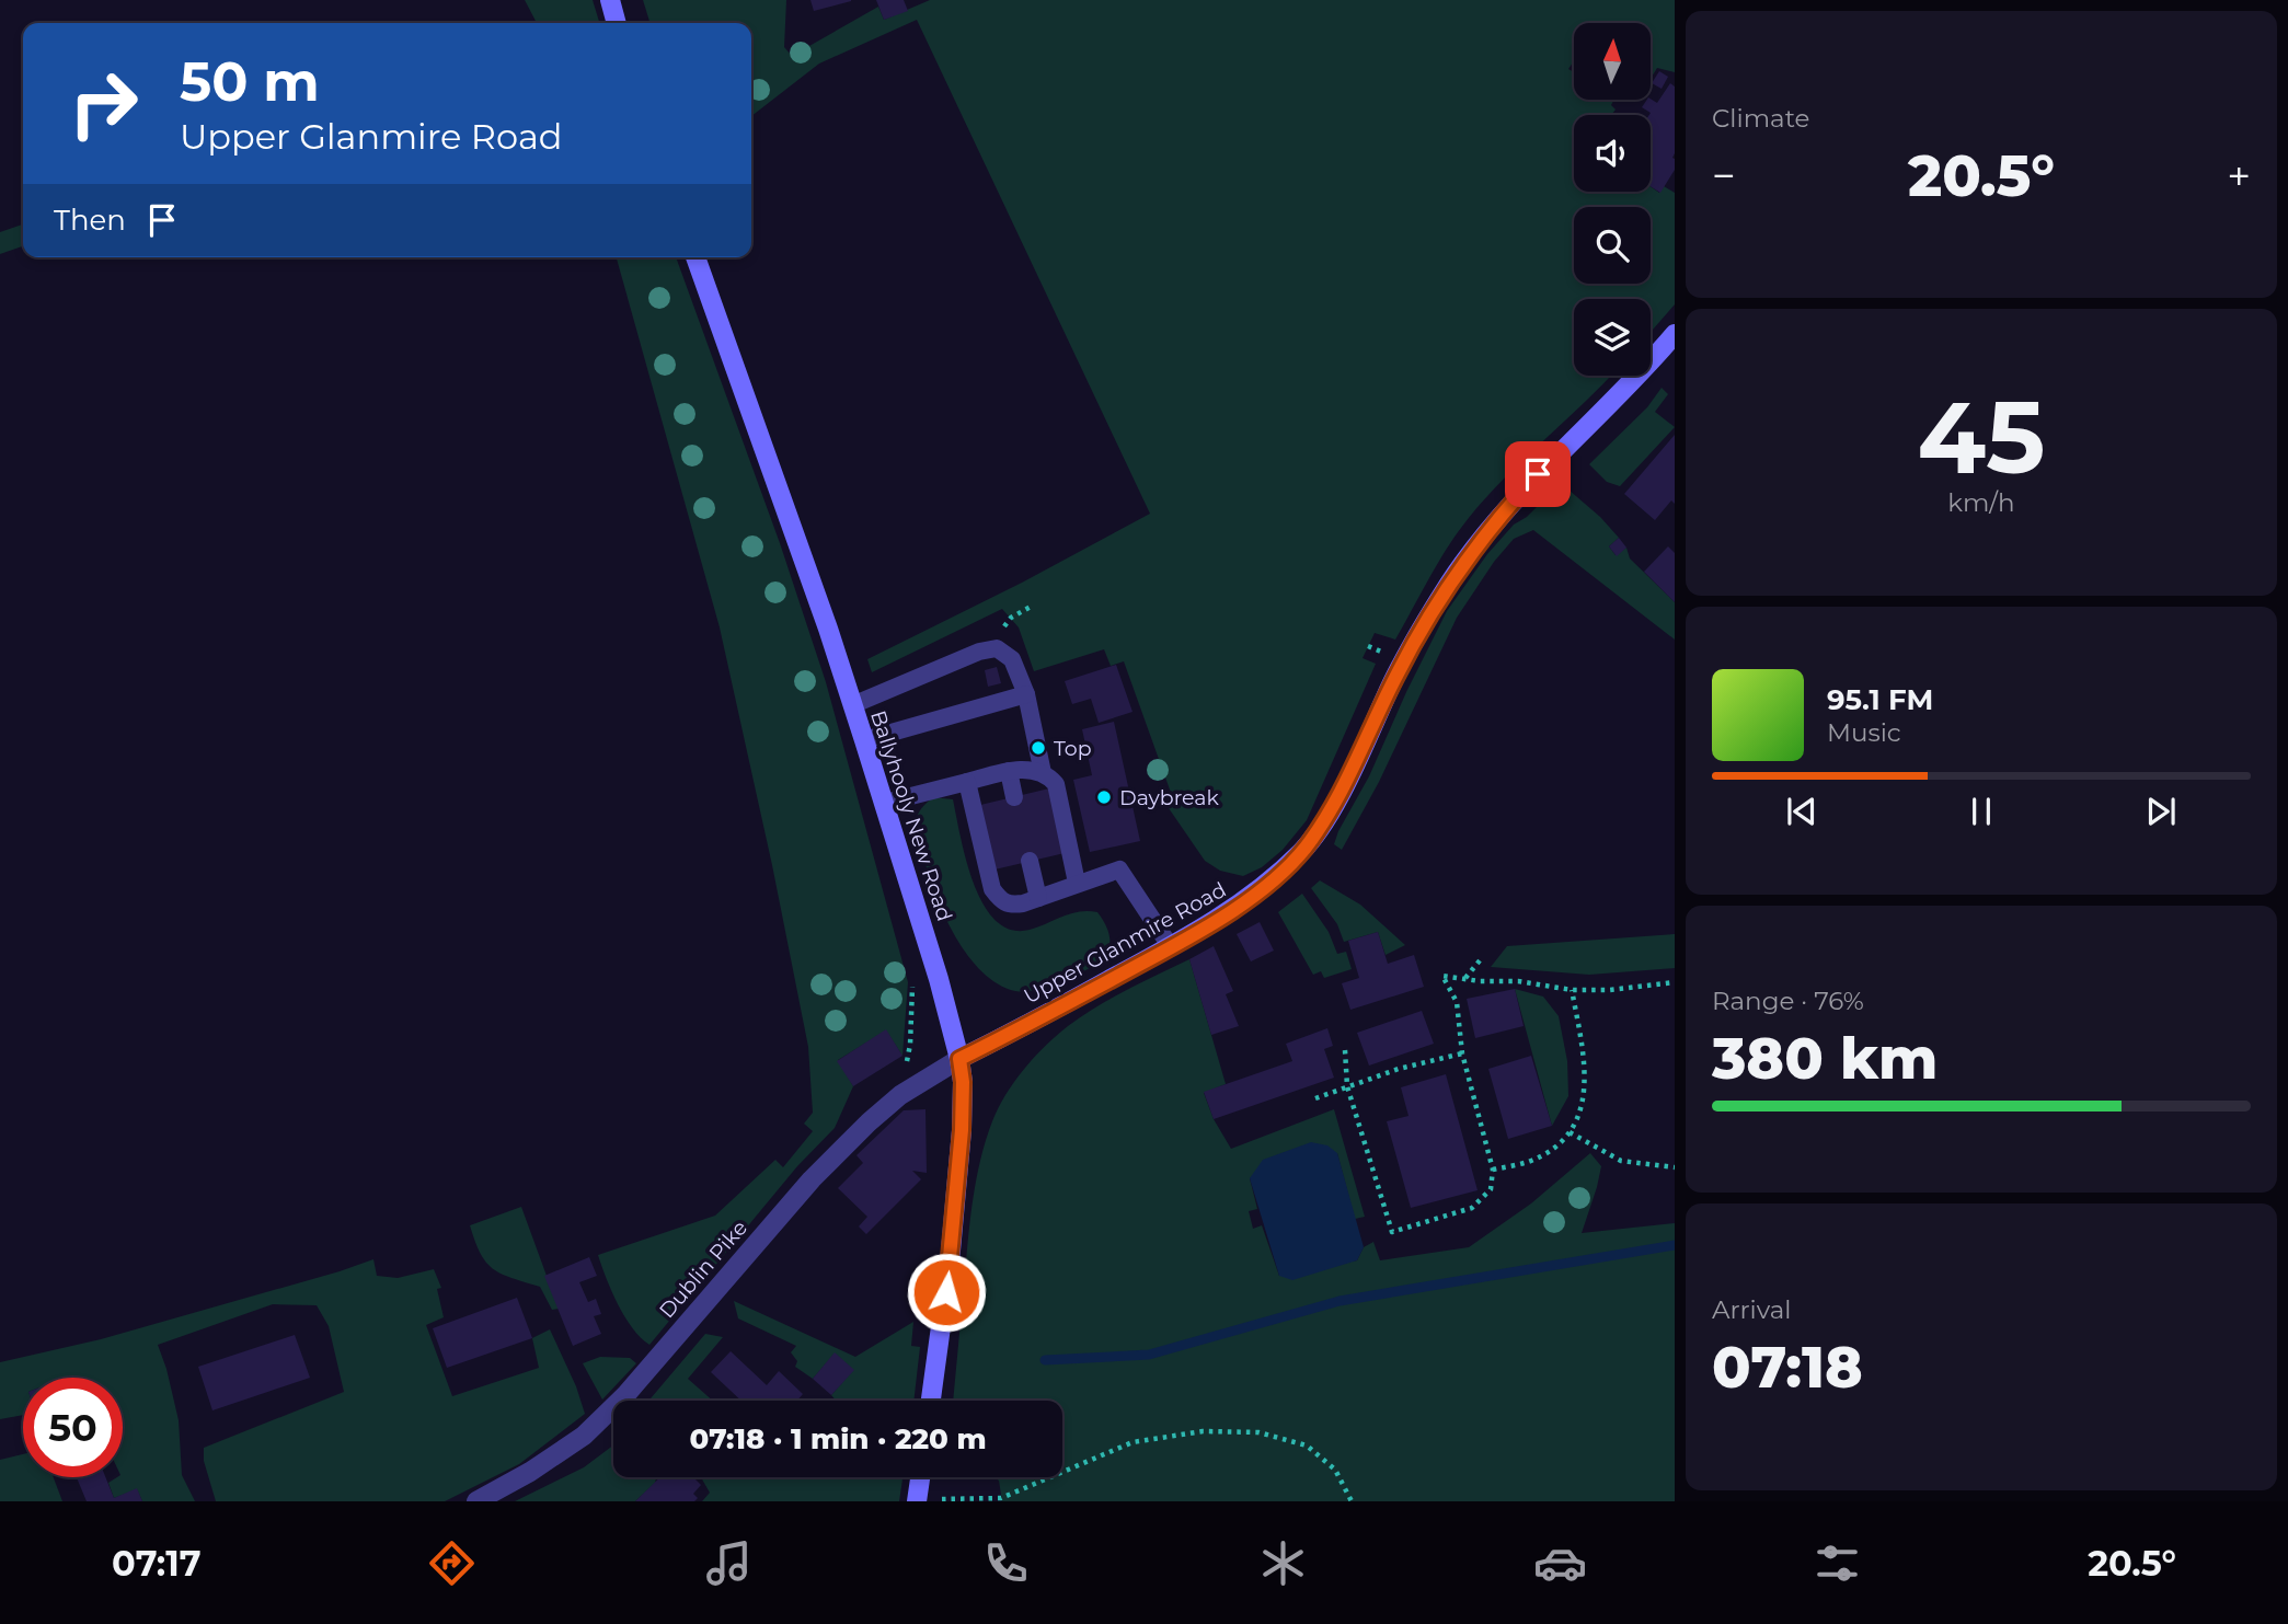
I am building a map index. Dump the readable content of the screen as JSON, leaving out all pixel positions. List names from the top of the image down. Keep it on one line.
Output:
{"streets":{"main road":["Ballyhooly New Road","Upper Glanmire Road"],"street":["Dublin Pike"]},"crossings":[["Ballyhooly New Road","Upper Glanmire Road"],["Ballyhooly New Road","Dublin Pike"],["Upper Glanmire Road","Dublin Pike"]],"places":["Top","Daybreak"],"north":"top","page":{"tile":["Climate",["45","km/h"],["Range · 76%","380 km"],["Arrival","07:18"]],"turn":["50 m","Upper Glanmire Road"],"heat":["−","20.5°","+"],"then":"Then","song":["95.1 FM","Music"],"limit":"50","trip":"07:18 · 1 min · 220 m","tabs":["07:17","20.5°"]}}
